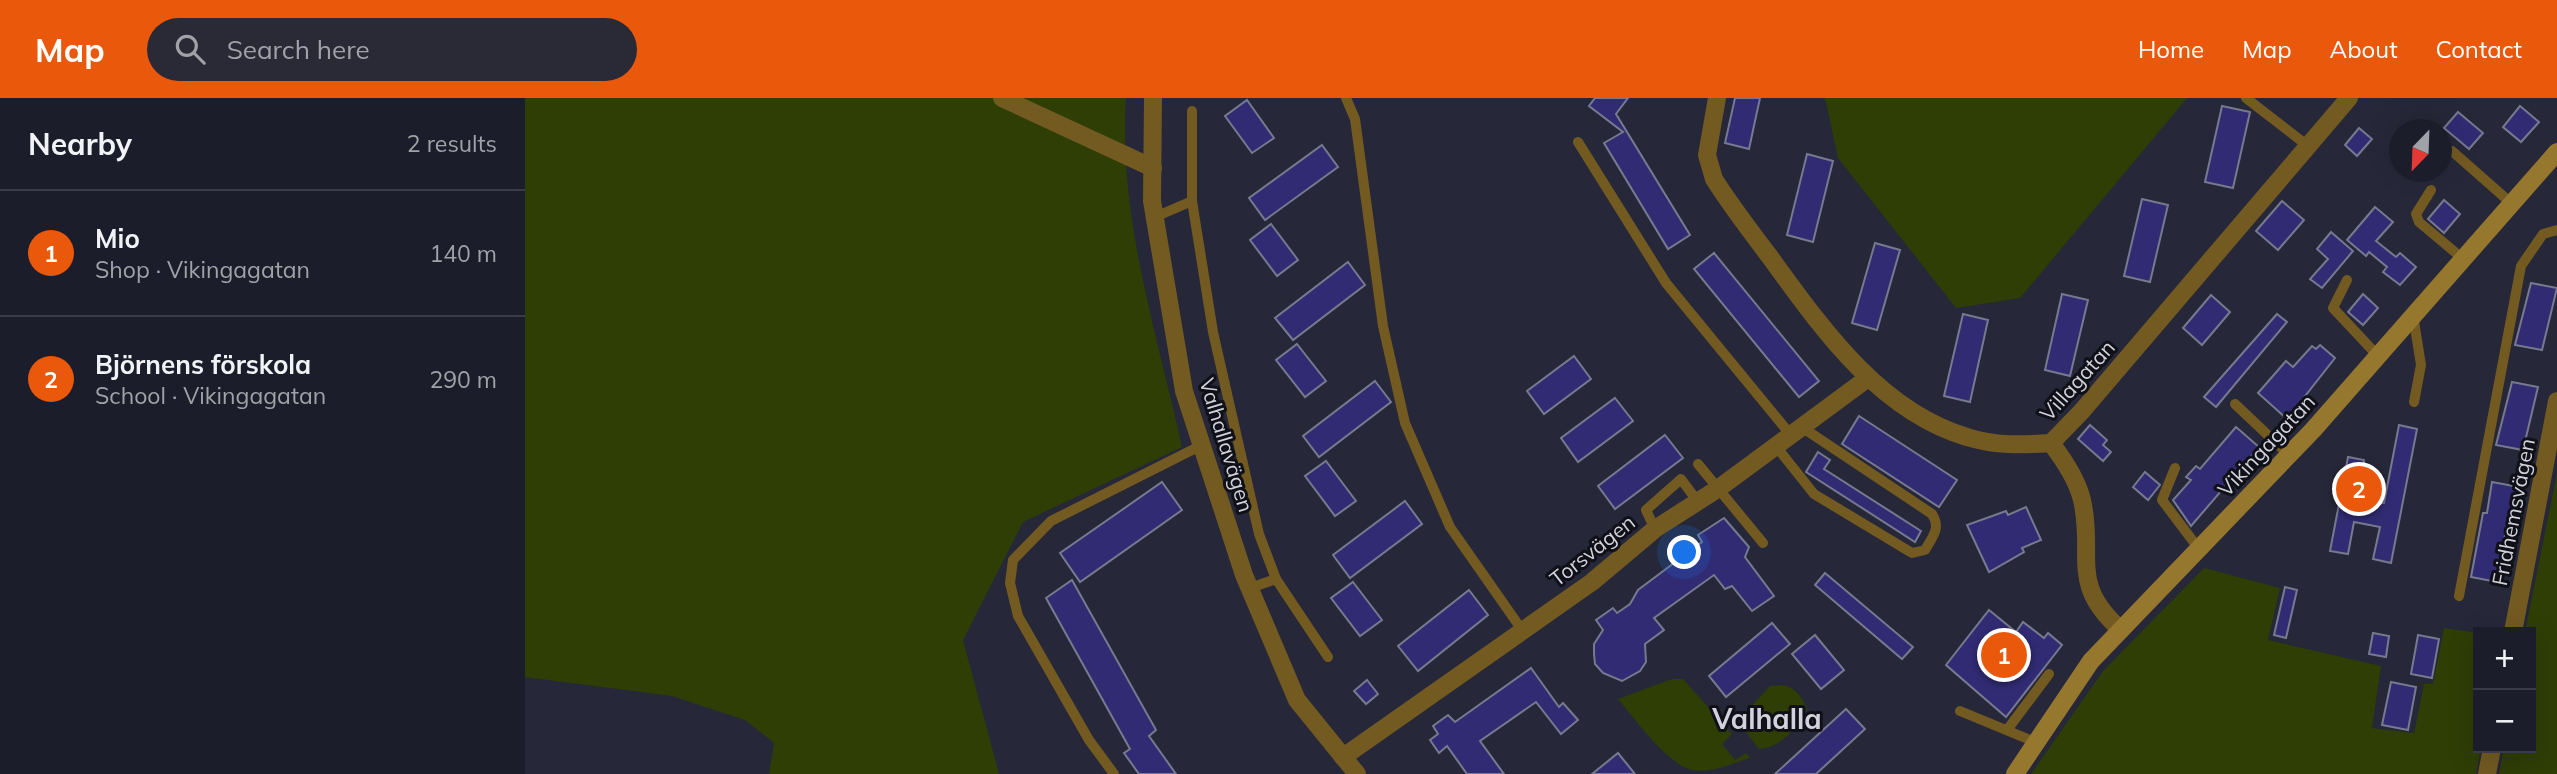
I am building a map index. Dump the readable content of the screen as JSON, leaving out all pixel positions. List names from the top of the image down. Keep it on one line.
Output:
{"streets":{"street":["Villagatan","Valhallavägen","Vikingagatan","Fridhemsvägen","Torsvägen"]},"crossings":[["Villagatan","Torsvägen"],["Valhallavägen","Torsvägen"]],"districts":["Valhalla"],"north":"bottom left","page":{"header":"Map","search":"Search here","nav":["Home","Map","About","Contact"],"heading":["Nearby","2 results"],"list":[{"mark":"1","name":"Mio","note":"Shop · Vikingagatan","value":"140 m"},{"mark":"2","name":"Björnens förskola","note":"School · Vikingagatan","value":"290 m"}],"pins":["2","1"],"map_buttons":["+","−"]}}
